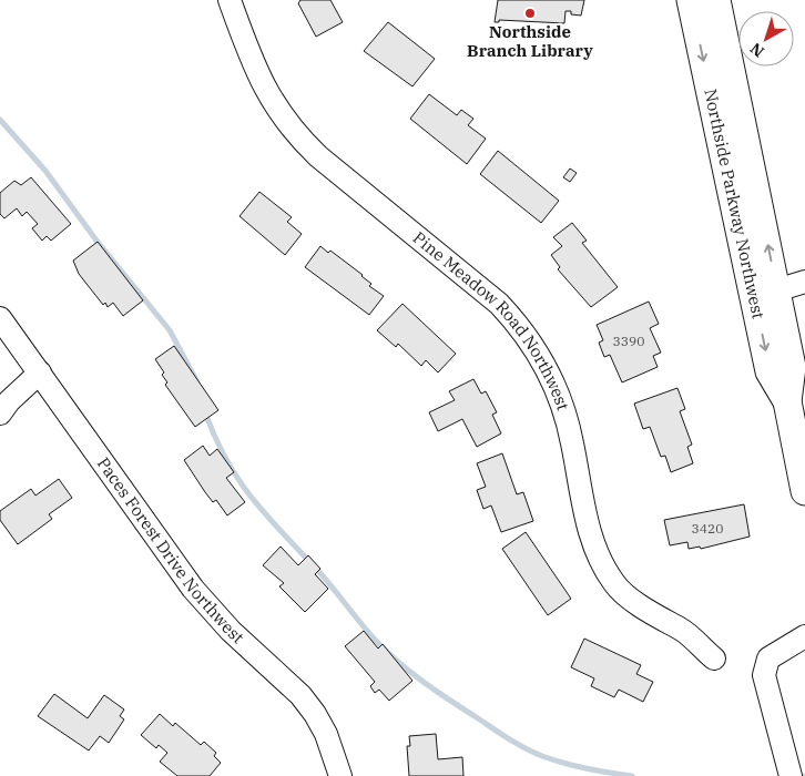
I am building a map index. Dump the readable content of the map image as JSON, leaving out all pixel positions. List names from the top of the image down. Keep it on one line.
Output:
{"streets":{"main road":["Northside Parkway Northwest"],"street":["Pine Meadow Road Northwest","Paces Forest Drive Northwest"]},"places":["Northside Branch Library"],"house_numbers":["3390","3420"],"north":"bottom left"}
